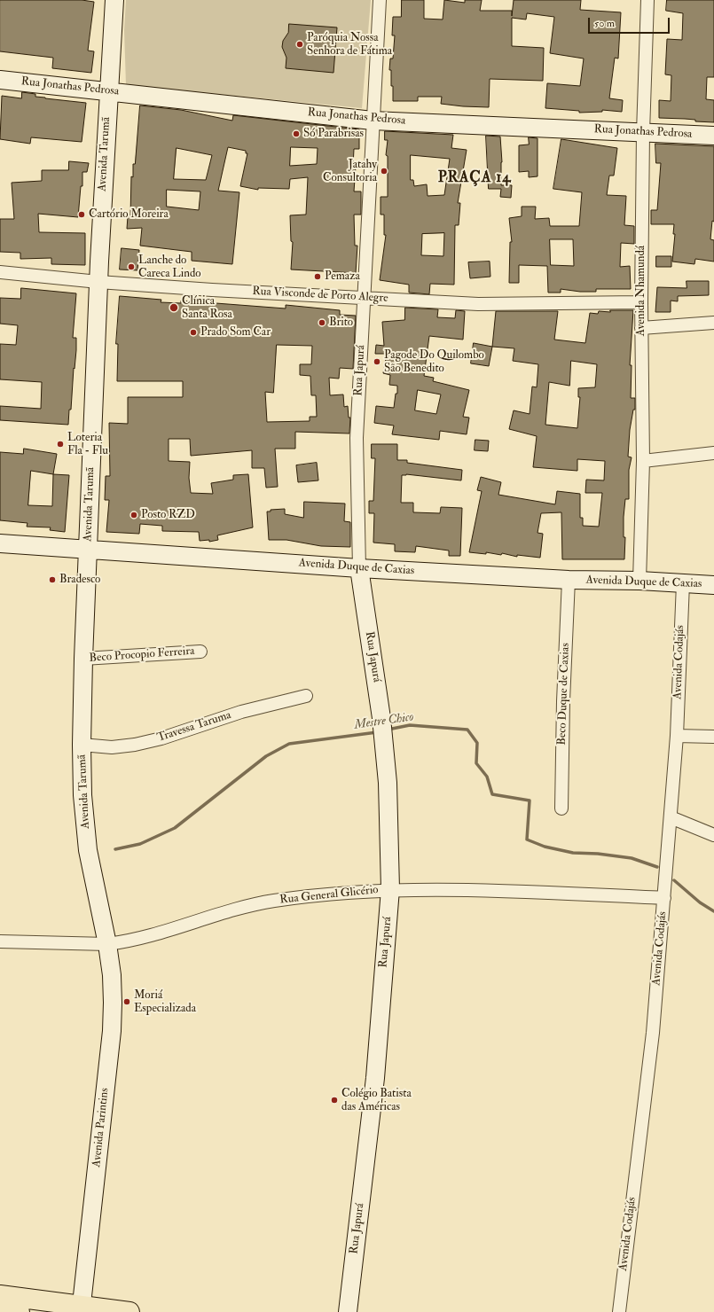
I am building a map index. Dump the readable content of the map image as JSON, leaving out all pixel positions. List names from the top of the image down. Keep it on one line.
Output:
{"streets":{"street":["Rua Jonathas Pedrosa","Avenida Tarumã","Avenida Nhamundá","Rua Visconde de Porto Alegre","Rua Japurá","Avenida Duque de Caxias","Beco Procopio Ferreira","Avenida Codajás","Beco Duque de Caxias","Travessa Taruma","Rua General Glicério","Avenida Parintins"]},"crossings":[["Rua Jonathas Pedrosa","Avenida Tarumã"],["Rua Jonathas Pedrosa","Avenida Nhamundá"],["Rua Jonathas Pedrosa","Rua Japurá"],["Avenida Tarumã","Rua Visconde de Porto Alegre"],["Avenida Tarumã","Avenida Duque de Caxias"],["Avenida Tarumã","Beco Procopio Ferreira"],["Avenida Tarumã","Travessa Taruma"],["Avenida Tarumã","Rua General Glicério"],["Avenida Tarumã","Avenida Parintins"],["Avenida Nhamundá","Rua Visconde de Porto Alegre"],["Avenida Nhamundá","Avenida Duque de Caxias"],["Rua Visconde de Porto Alegre","Rua Japurá"],["Rua Japurá","Avenida Duque de Caxias"],["Rua Japurá","Rua General Glicério"],["Avenida Duque de Caxias","Avenida Codajás"],["Avenida Duque de Caxias","Beco Duque de Caxias"],["Avenida Codajás","Rua General Glicério"],["Rua General Glicério","Avenida Parintins"]],"districts":["PRAÇA 14"],"water":["Mestre Chico"],"places":["Paróquia Nossa Senhora de Fátima","Só Parabrisas","Jatahy Consultoria","Cartório Moreira","Lanche do Careca Lindo","Pemaza","Clínica Santa Rosa","Brito","Prado Som Car","Pagode Do Quilombo São Benedito","Loteria Fla - Flu","Posto RZD","Bradesco","Moriá Especializada","Colégio Batista das Américas"],"scale_bar":"50 m"}
